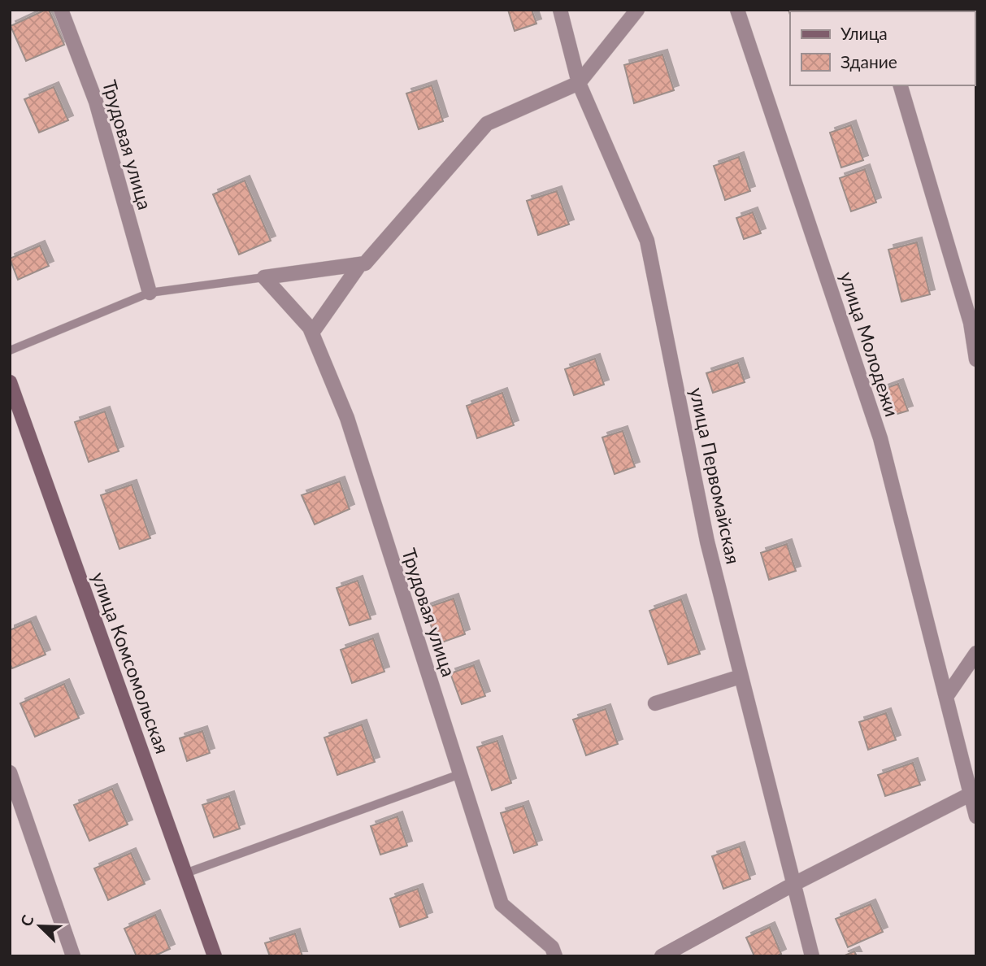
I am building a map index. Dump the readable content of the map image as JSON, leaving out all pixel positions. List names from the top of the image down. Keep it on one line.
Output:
{"streets":{"street":["Трудовая улица","улица Молодежи","улица Первомайская","улица Комсомольская"]},"legend":["Улица","Здание"],"north":"top left"}
